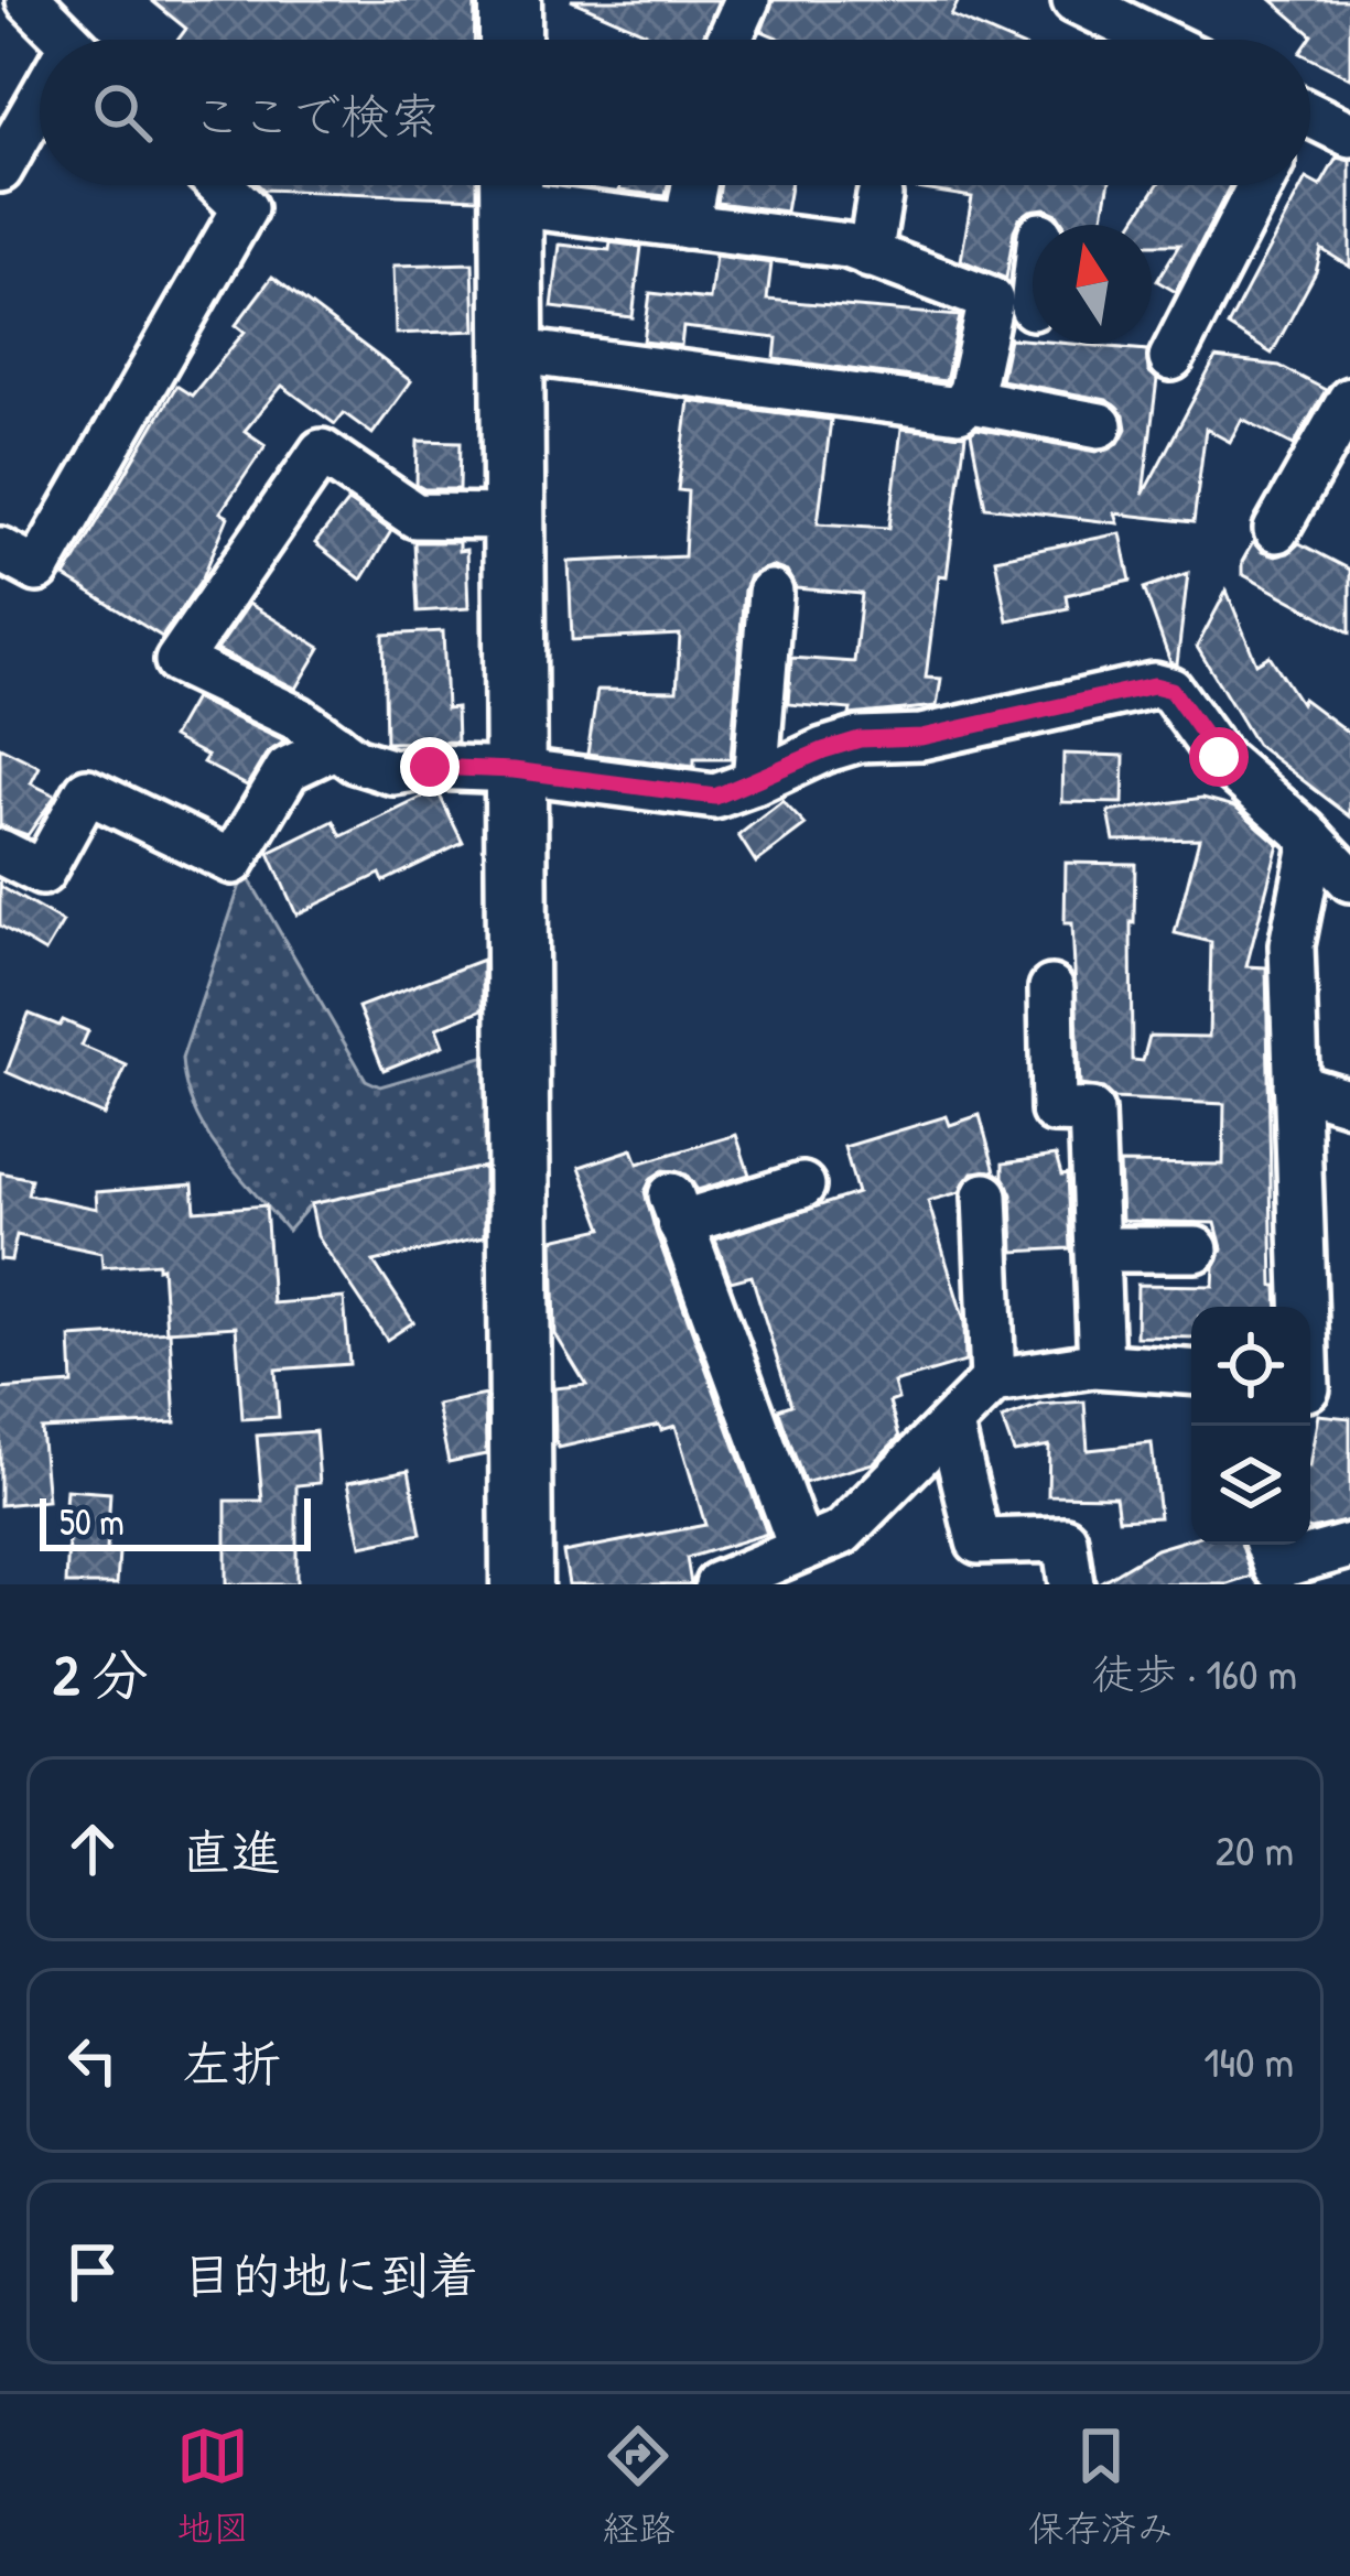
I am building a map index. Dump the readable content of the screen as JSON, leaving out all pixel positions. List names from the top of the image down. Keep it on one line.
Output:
{"scale_bar":"50 m","north":"top","page":{"search":"ここで検索","scale":"50 m","heading":["2 分","徒歩 · 160 m"],"list":[["直進","20 m"],["左折","140 m"],"目的地に到着"],"nav":["地図","経路","保存済み"]}}
